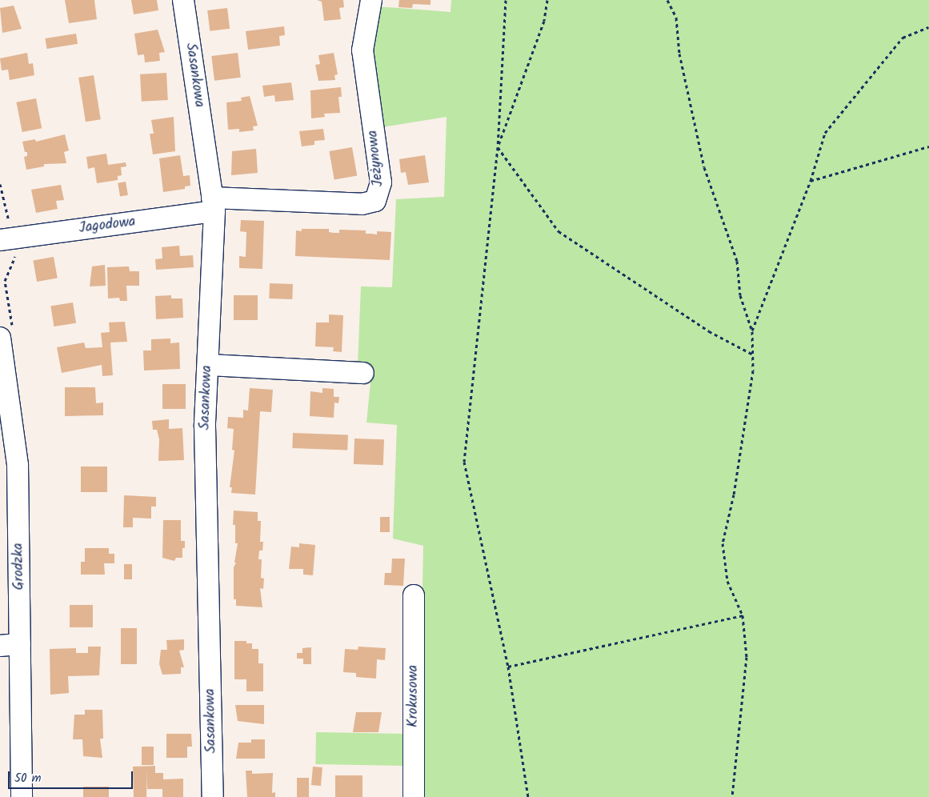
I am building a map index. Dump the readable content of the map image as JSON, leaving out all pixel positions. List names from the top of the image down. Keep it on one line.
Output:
{"streets":{"street":["Sasankowa","Jeżynowa","Jagodowa","Grodzka","Krokusowa"]},"crossings":[["Sasankowa","Jeżynowa"],["Sasankowa","Jagodowa"],["Jeżynowa","Jagodowa"]],"scale_bar":"50 m"}
